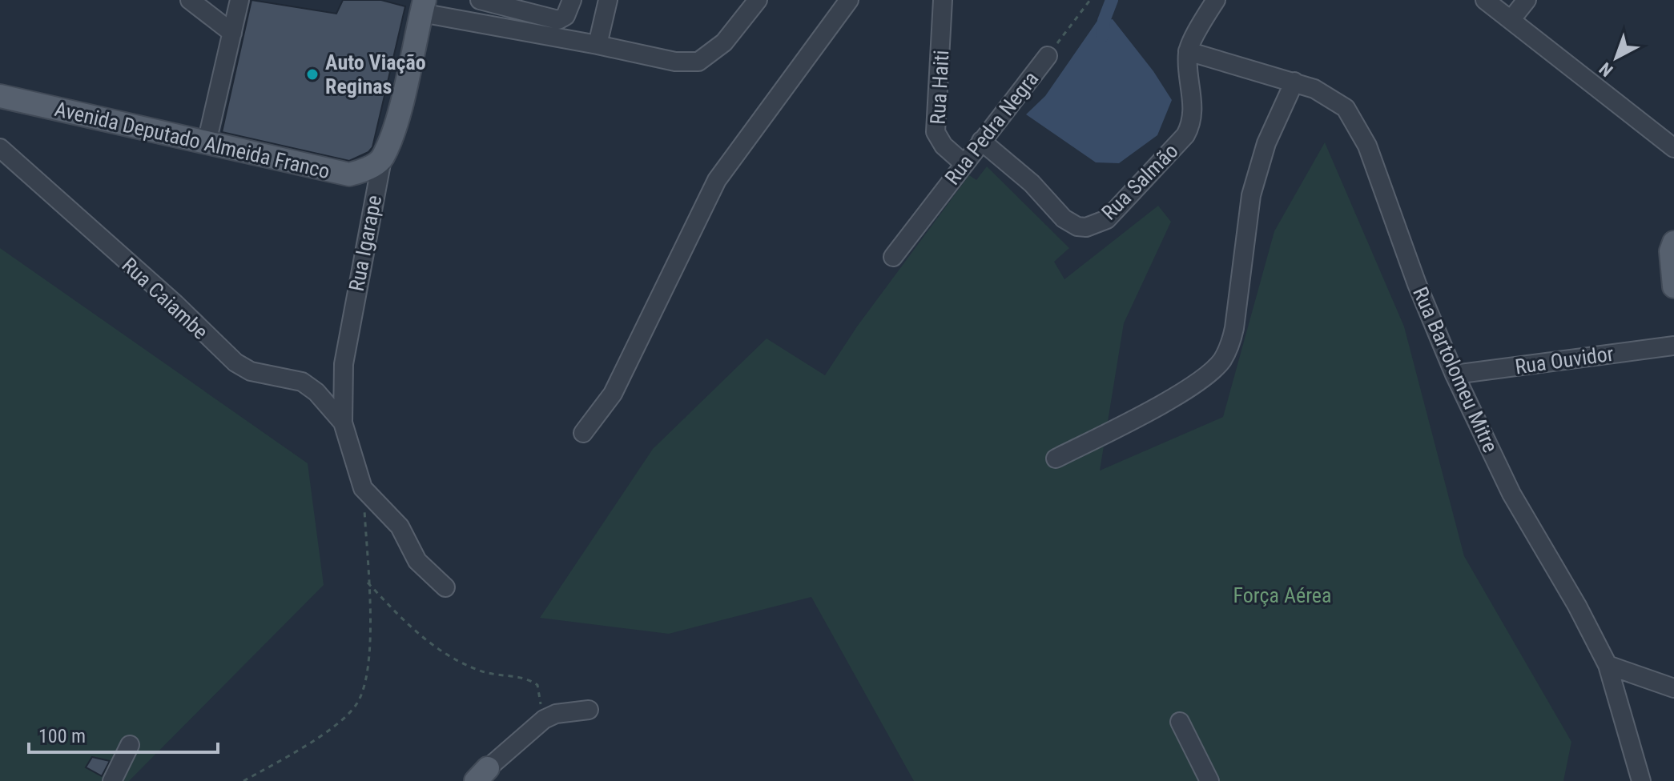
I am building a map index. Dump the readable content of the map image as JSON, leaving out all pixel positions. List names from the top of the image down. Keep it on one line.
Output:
{"streets":{"main road":["Avenida Deputado Almeida Franco","Rua Igarape"],"street":["Rua Haiti","Rua Pedra Negra","Rua Salmão","Rua Caiambe","Rua Ouvidor","Rua Bartolomeu Mitre"]},"crossings":[["Rua Haiti","Rua Pedra Negra"],["Rua Pedra Negra","Rua Salmão"],["Avenida Deputado Almeida Franco","Rua Igarape"],["Rua Salmão","Rua Bartolomeu Mitre"],["Rua Igarape","Rua Caiambe"],["Rua Ouvidor","Rua Bartolomeu Mitre"]],"parks":["Força Aérea"],"places":["Auto Viação Reginas"],"scale_bar":"100 m","north":"bottom left"}
